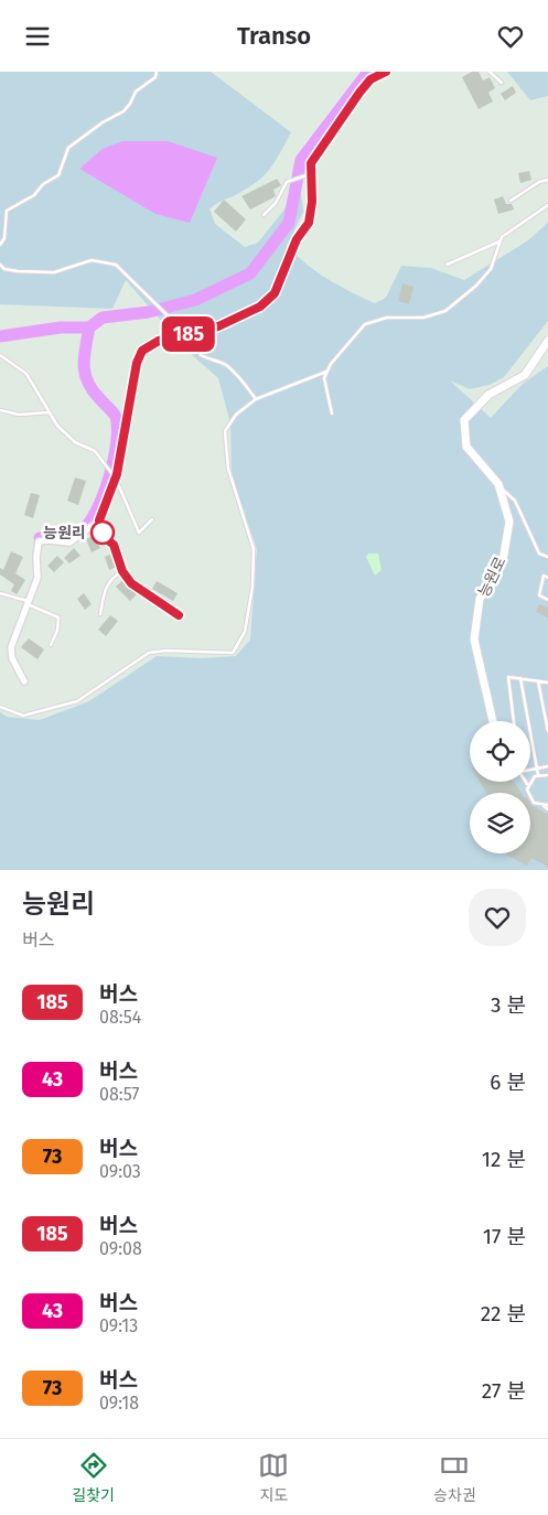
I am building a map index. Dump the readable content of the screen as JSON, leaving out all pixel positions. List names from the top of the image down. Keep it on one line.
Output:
{"streets":{"street":["능원로"]},"places":["능원리"],"lines":["bus line 185"],"page":{"header":"Transo","on_map":"185","heading":["능원리","버스"],"list":[{"mark":"185","name":"버스","note":"08:54","value":"3 분"},{"mark":"43","name":"버스","note":"08:57","value":"6 분"},{"mark":"73","name":"버스","note":"09:03","value":"12 분"},{"mark":"185","name":"버스","note":"09:08","value":"17 분"},{"mark":"43","name":"버스","note":"09:13","value":"22 분"},{"mark":"73","name":"버스","note":"09:18","value":"27 분"}],"tabs":["길찾기","지도","승차권"]}}
